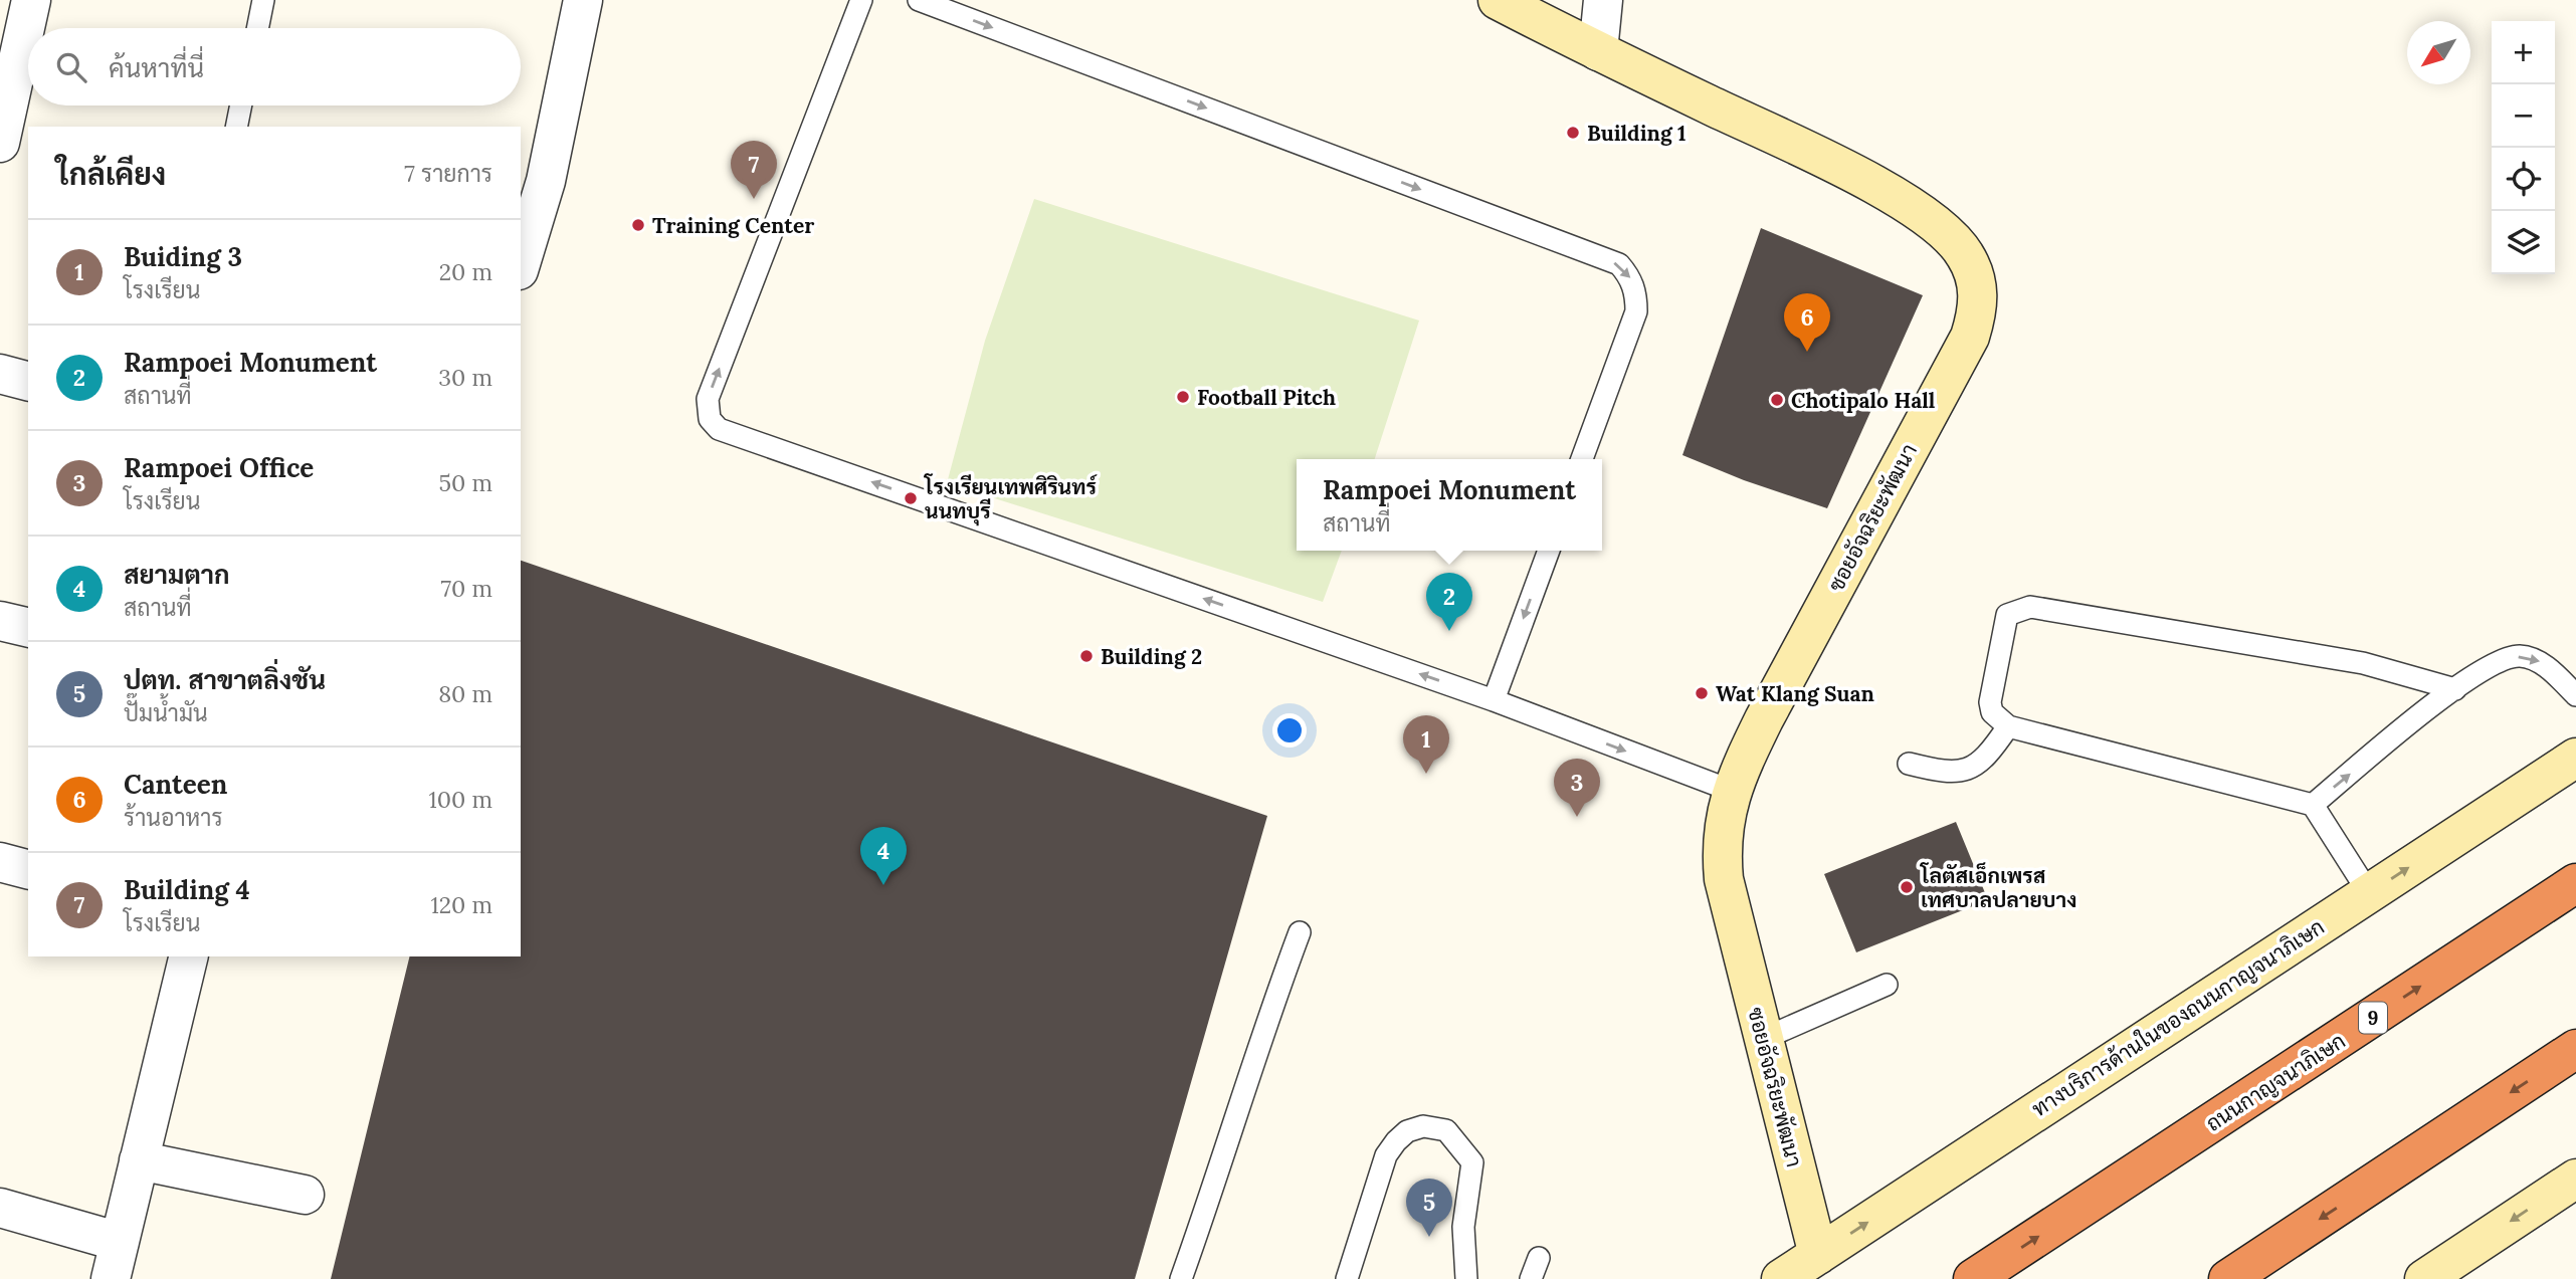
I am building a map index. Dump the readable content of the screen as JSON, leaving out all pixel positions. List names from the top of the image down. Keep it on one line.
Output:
{"streets":{"highway":["9","ถนนกาญจนาภิเษก"],"street":["ซอยอัจฉริยะพัฒนา","ทางบริการด้านในของถนนกาญจนาภิเษก"]},"crossings":[["ซอยอัจฉริยะพัฒนา","ทางบริการด้านในของถนนกาญจนาภิเษก"]],"one_way":["ทางบริการด้านในของถนนกาญจนาภิเษก"],"places":["Building 1","Training Center","Football Pitch","Chotipalo Hall","โรงเรียนเทพศิรินทร์ นนทบุรี","Building 2","Wat Klang Suan","โลตัสเอ็กเพรส เทศบาลปลายบาง"],"north":"bottom left","page":{"map_buttons":["+","−"],"search":"ค้นหาที่นี่","heading":["ใกล้เคียง","7 รายการ"],"pins":["7","6","2","1","3","4","5"],"list":[{"mark":"1","name":"Buiding 3","note":"โรงเรียน","value":"20 m"},{"mark":"2","name":"Rampoei Monument","note":"สถานที่","value":"30 m"},{"mark":"3","name":"Rampoei Office","note":"โรงเรียน","value":"50 m"},{"mark":"4","name":"สยามตาก","note":"สถานที่","value":"70 m"},{"mark":"5","name":"ปตท. สาขาตลิ่งชัน","note":"ปั๊มน้ำมัน","value":"80 m"},{"mark":"6","name":"Canteen","note":"ร้านอาหาร","value":"100 m"},{"mark":"7","name":"Building 4","note":"โรงเรียน","value":"120 m"}],"popup":["Rampoei Monument","สถานที่"]}}
